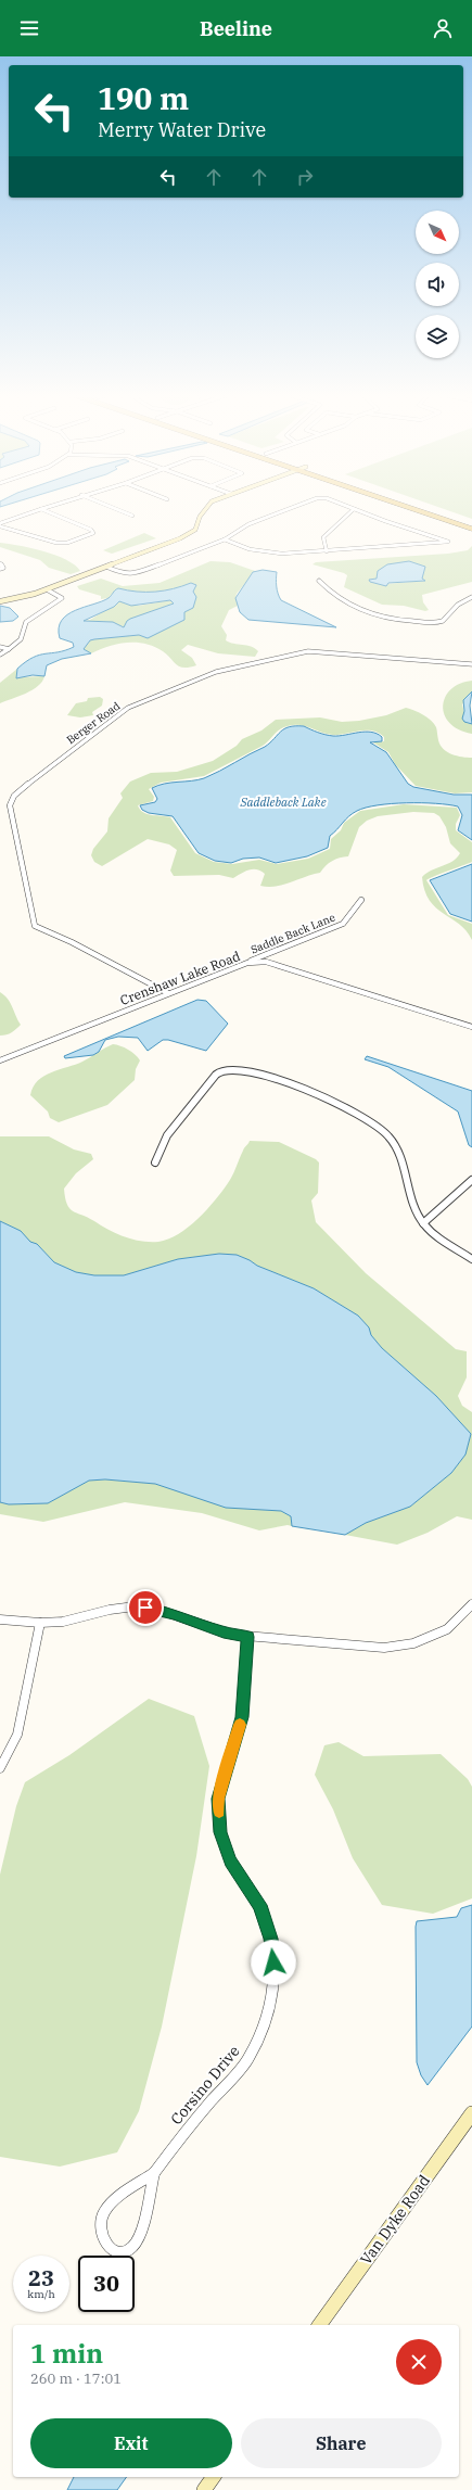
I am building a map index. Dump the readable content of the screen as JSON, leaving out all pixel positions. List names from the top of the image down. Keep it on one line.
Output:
{"streets":{"street":["Berger Road","Saddle Back Lane","Crenshaw Lake Road","Corsino Drive","Van Dyke Road"]},"crossings":[["Berger Road","Crenshaw Lake Road"],["Saddle Back Lane","Crenshaw Lake Road"]],"water":["Saddleback Lake"],"north":"bottom right","page":{"header":"Beeline","turn":["190 m","Merry Water Drive"],"speed":"23 km/h","limit":"30","heading":["1 min","260 m · 17:01"],"buttons":["Exit","Share"]}}
